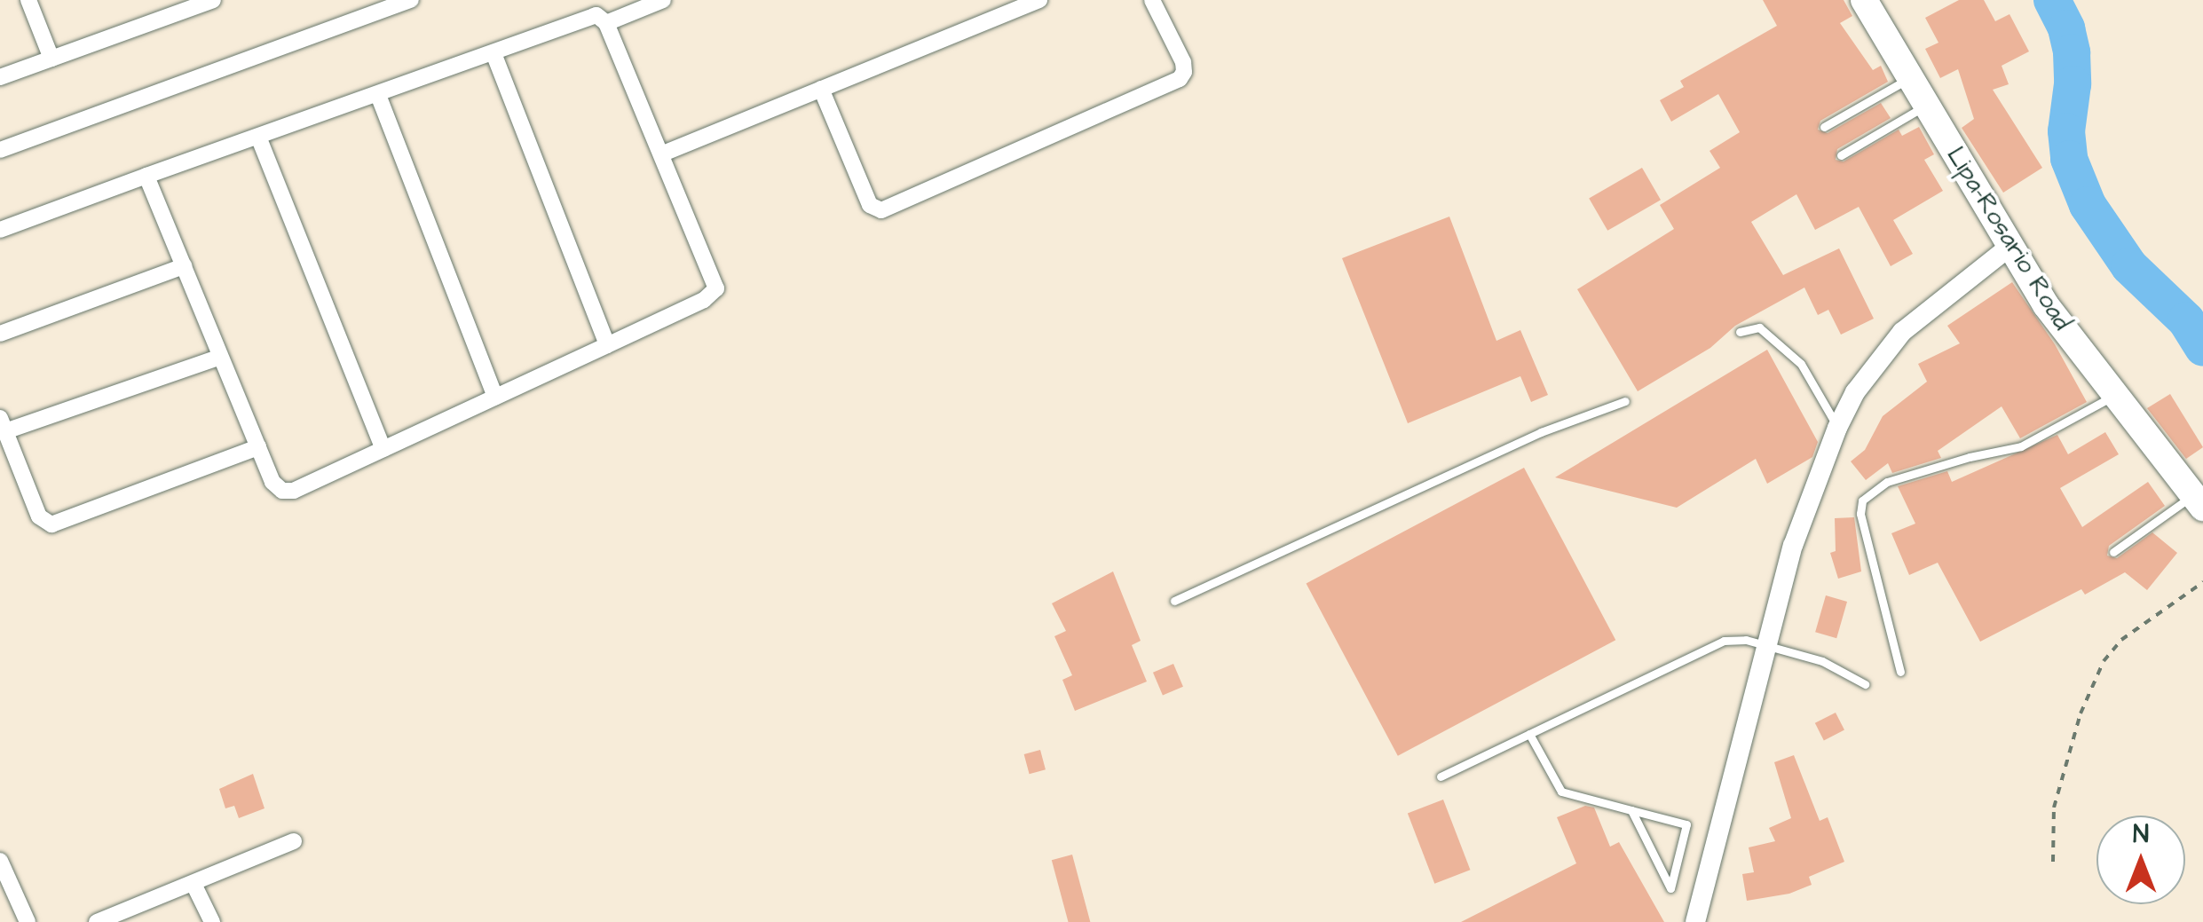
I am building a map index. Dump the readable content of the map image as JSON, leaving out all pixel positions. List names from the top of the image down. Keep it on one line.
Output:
{"streets":{"main road":["Lipa-Rosario Road"]},"north":"top"}
